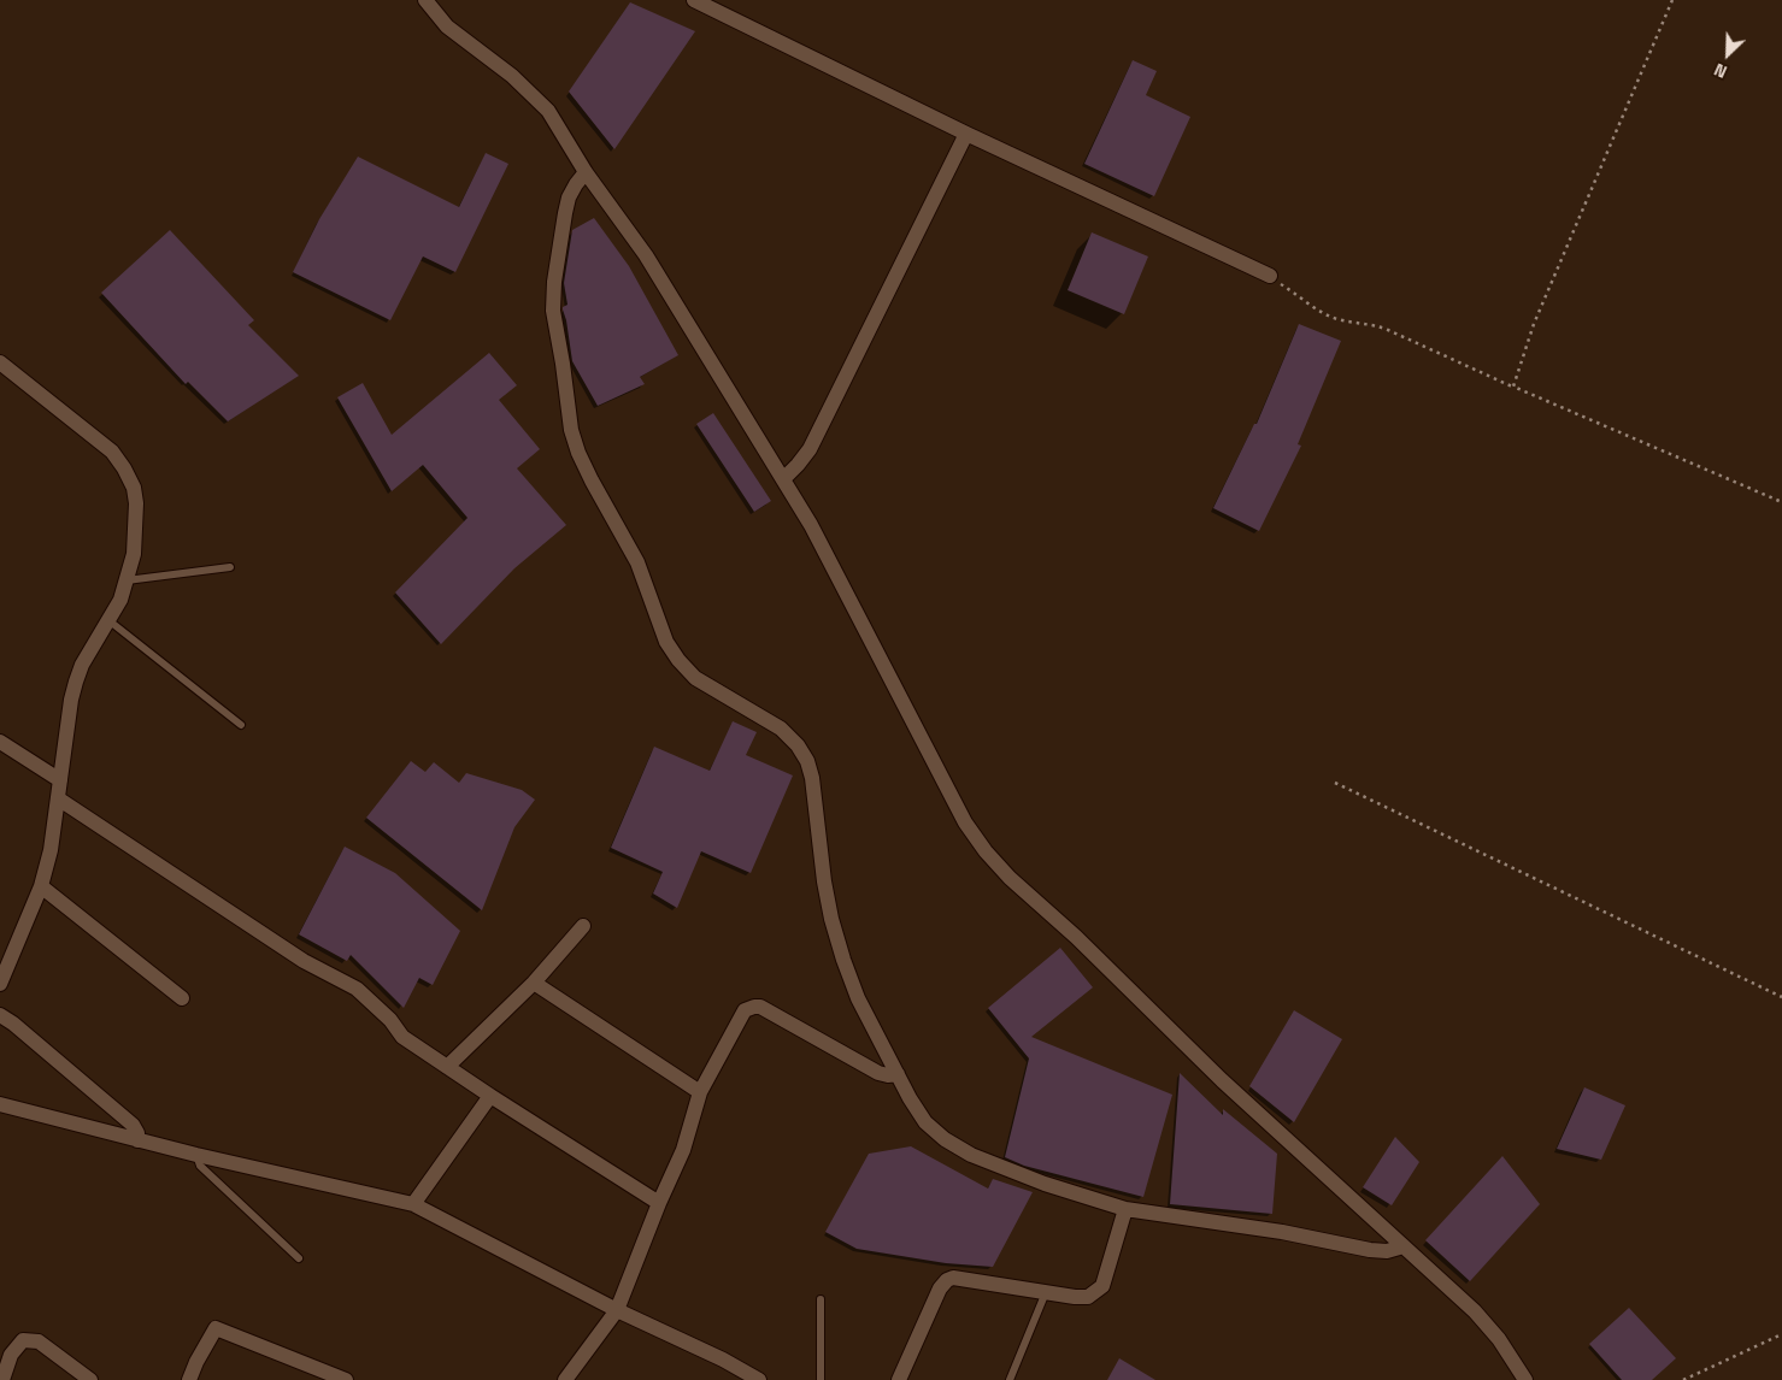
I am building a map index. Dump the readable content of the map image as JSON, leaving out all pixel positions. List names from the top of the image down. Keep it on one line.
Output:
{"north":"bottom left"}
